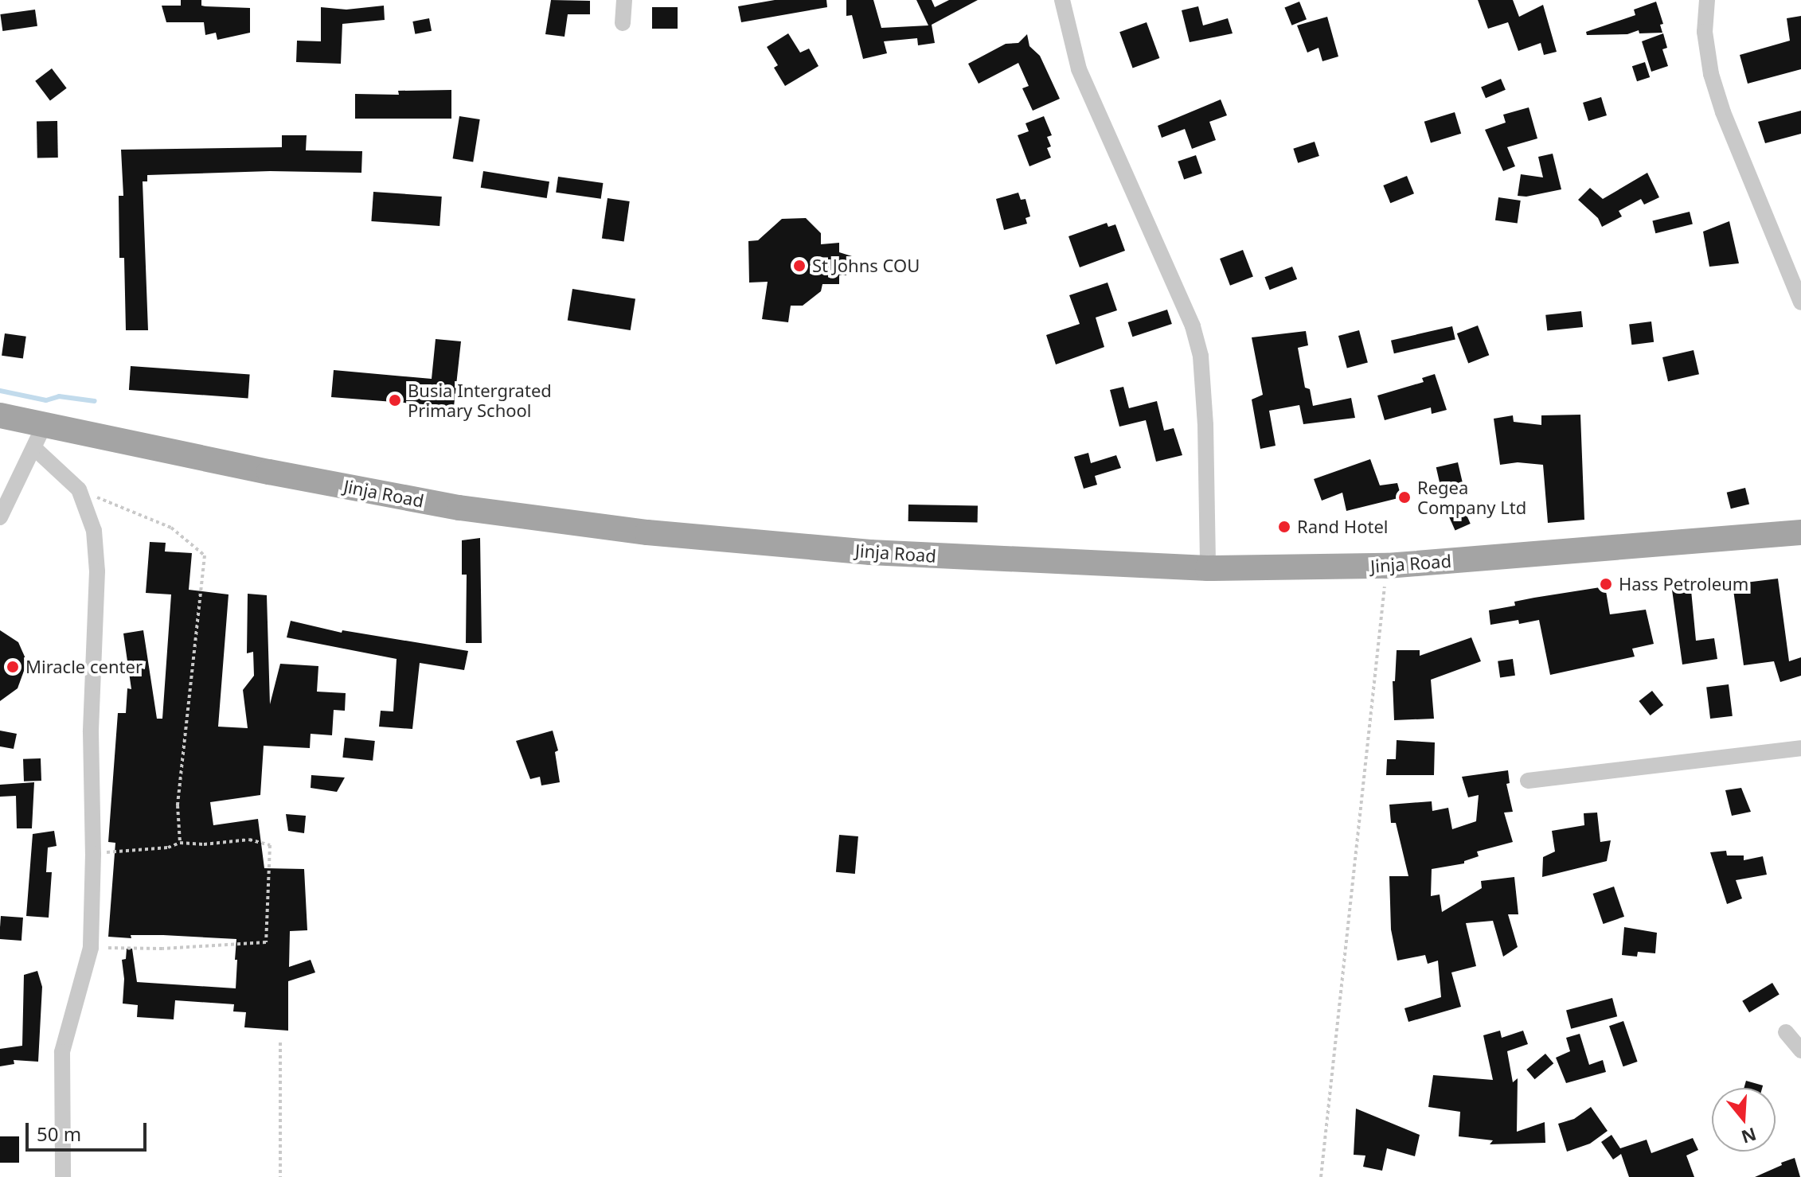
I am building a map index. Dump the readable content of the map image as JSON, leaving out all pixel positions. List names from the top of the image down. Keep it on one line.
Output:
{"streets":{"main road":["Jinja Road"]},"places":["St Johns COU","Busia Intergrated Primary School","Regea Company Ltd","Rand Hotel","Hass Petroleum","Miracle center"],"scale_bar":"50 m","north":"bottom"}
